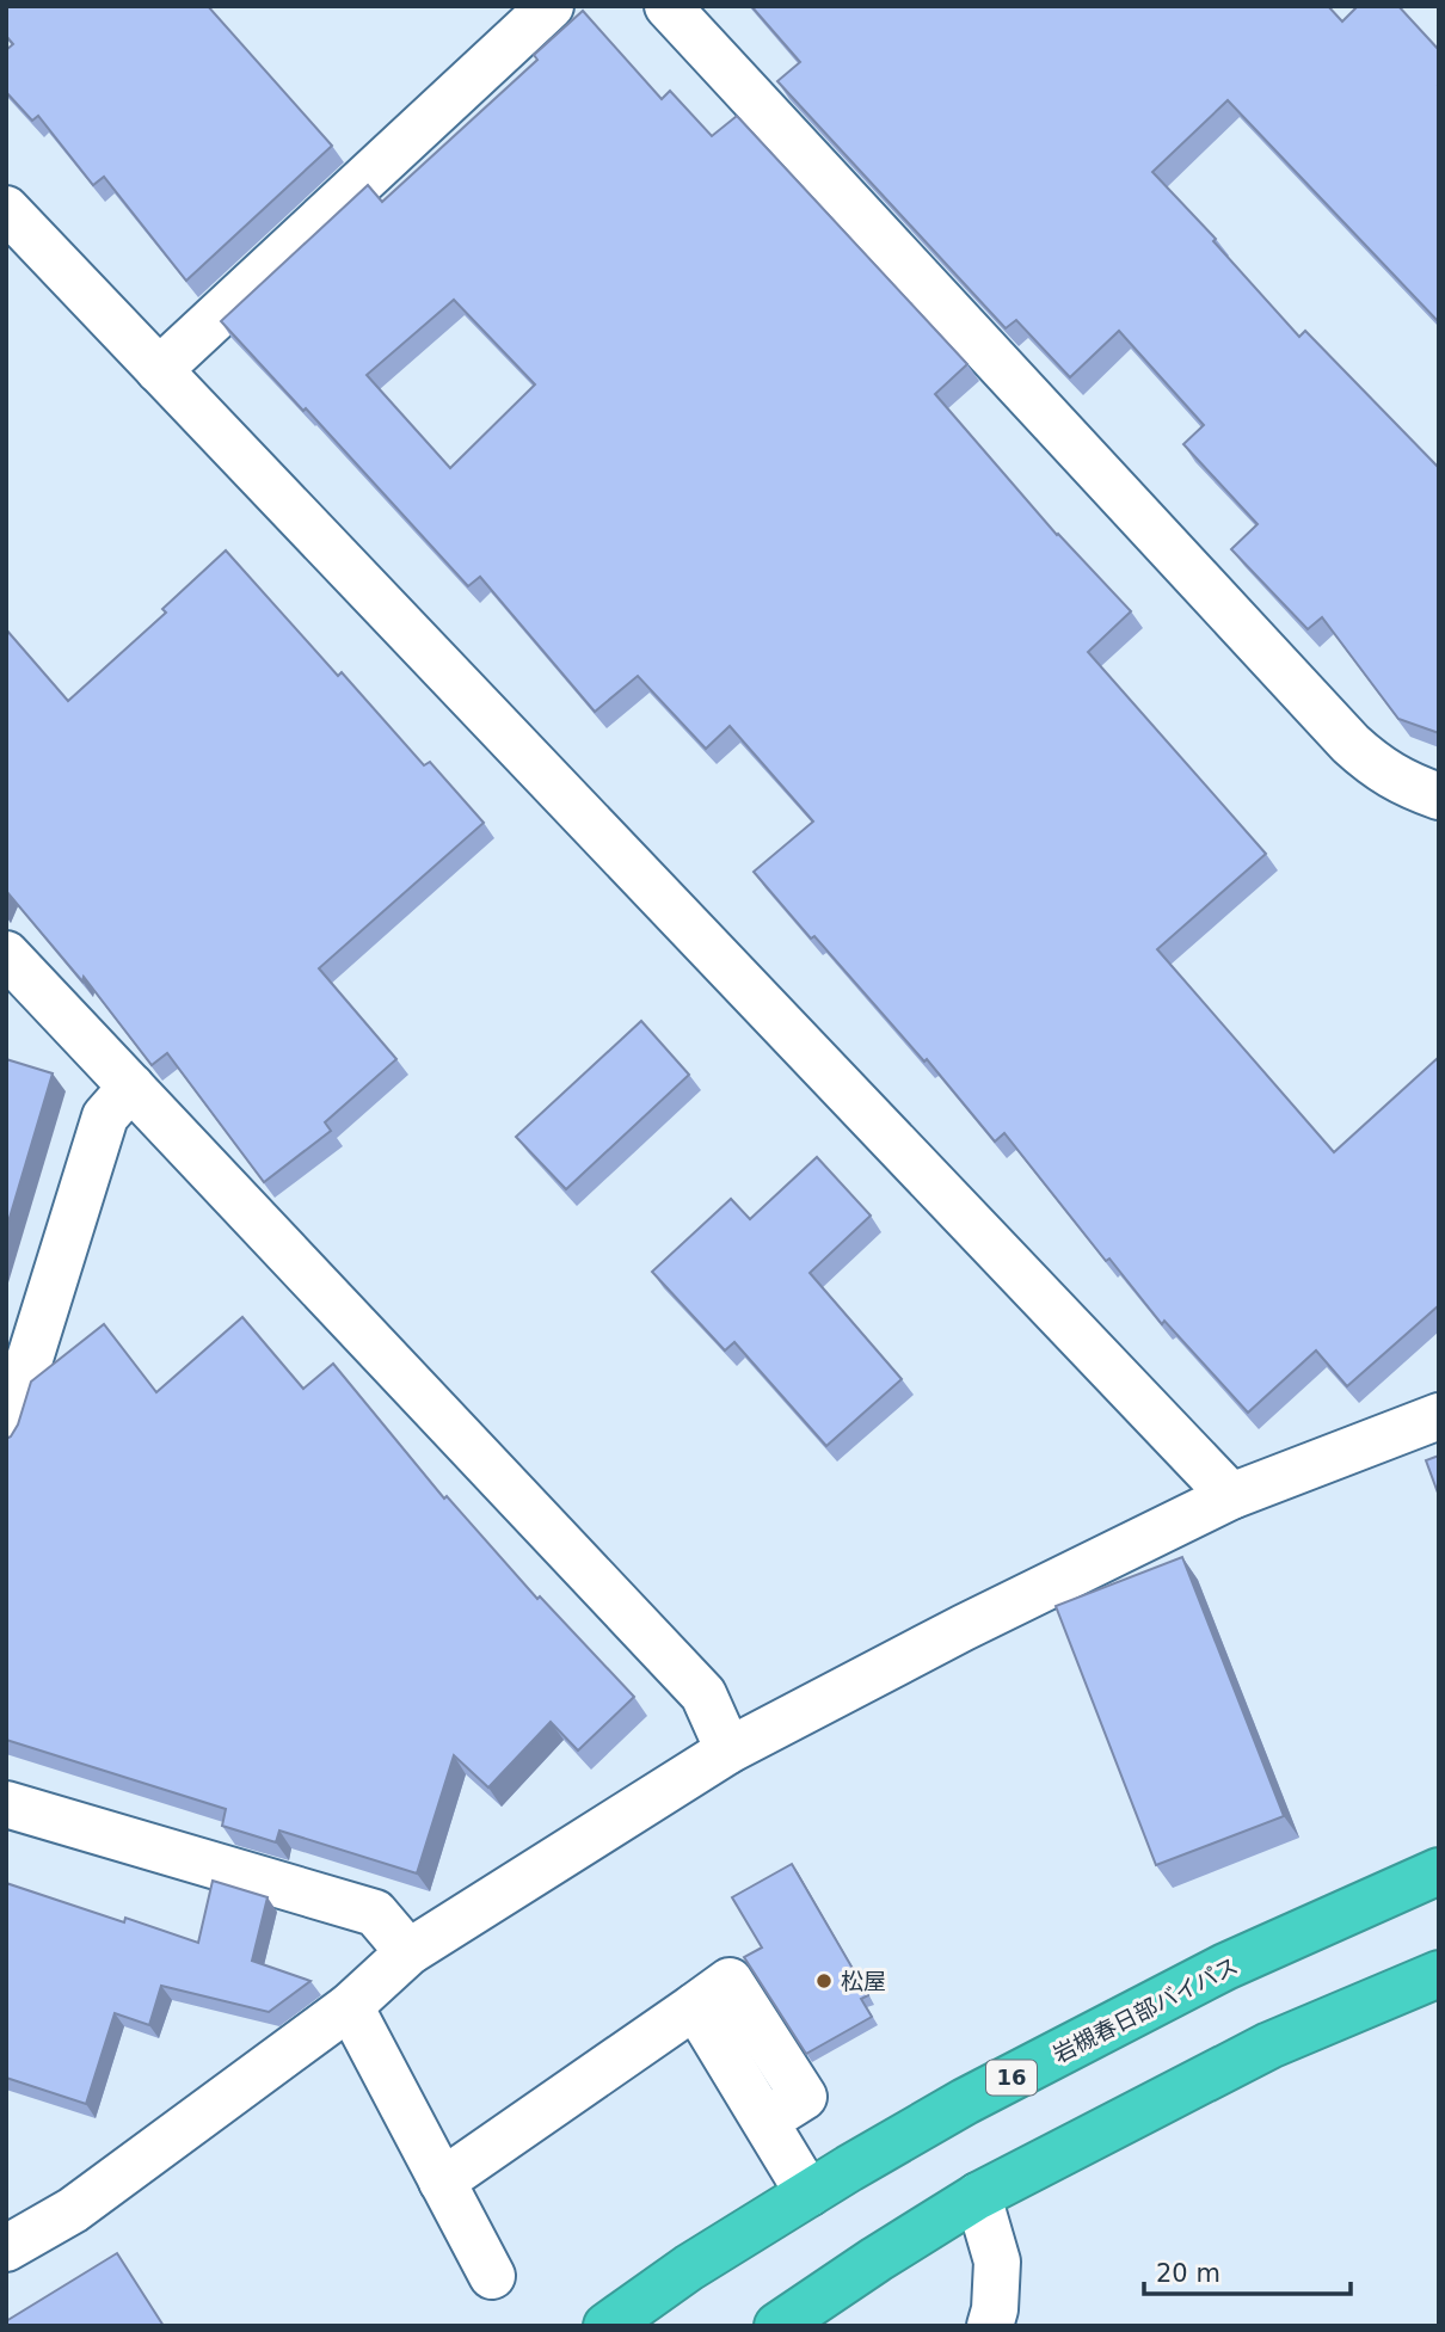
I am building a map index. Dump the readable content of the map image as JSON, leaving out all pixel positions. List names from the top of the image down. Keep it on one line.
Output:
{"streets":{"highway":["岩槻春日部バイパス","16"]},"places":["松屋"],"scale_bar":"20 m"}
